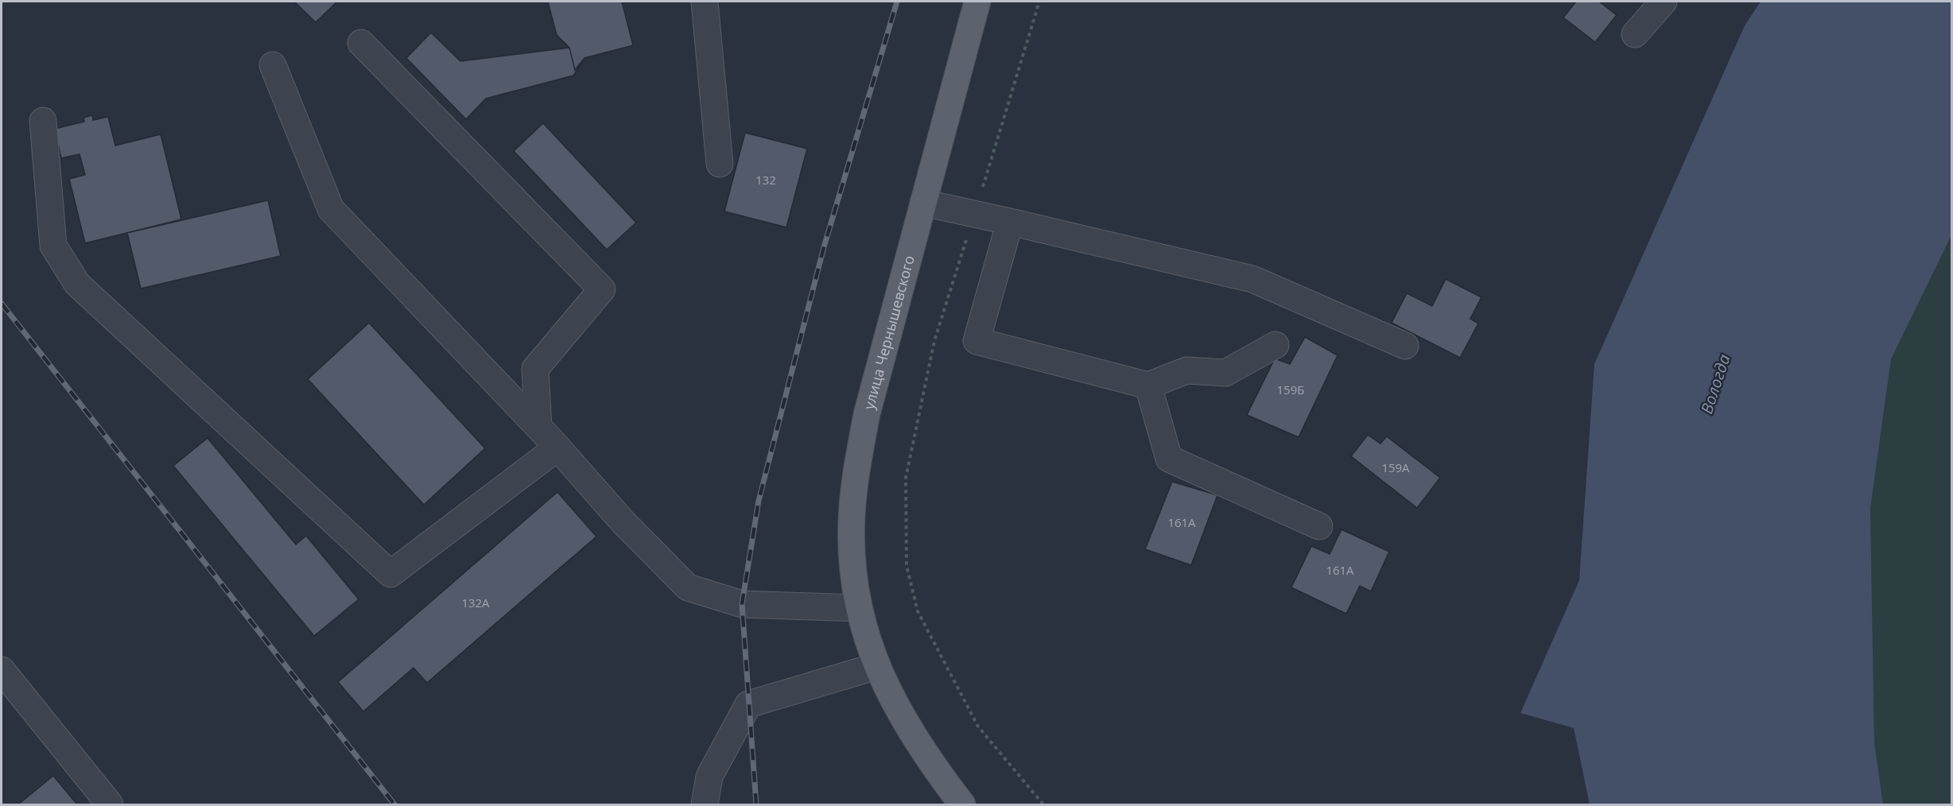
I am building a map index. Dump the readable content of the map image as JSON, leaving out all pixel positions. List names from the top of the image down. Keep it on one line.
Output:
{"streets":{"main road":["улица Чернышевского"]},"water":["Вологда"],"house_numbers":["132","159Б","159А","161А","161А","132А"]}
